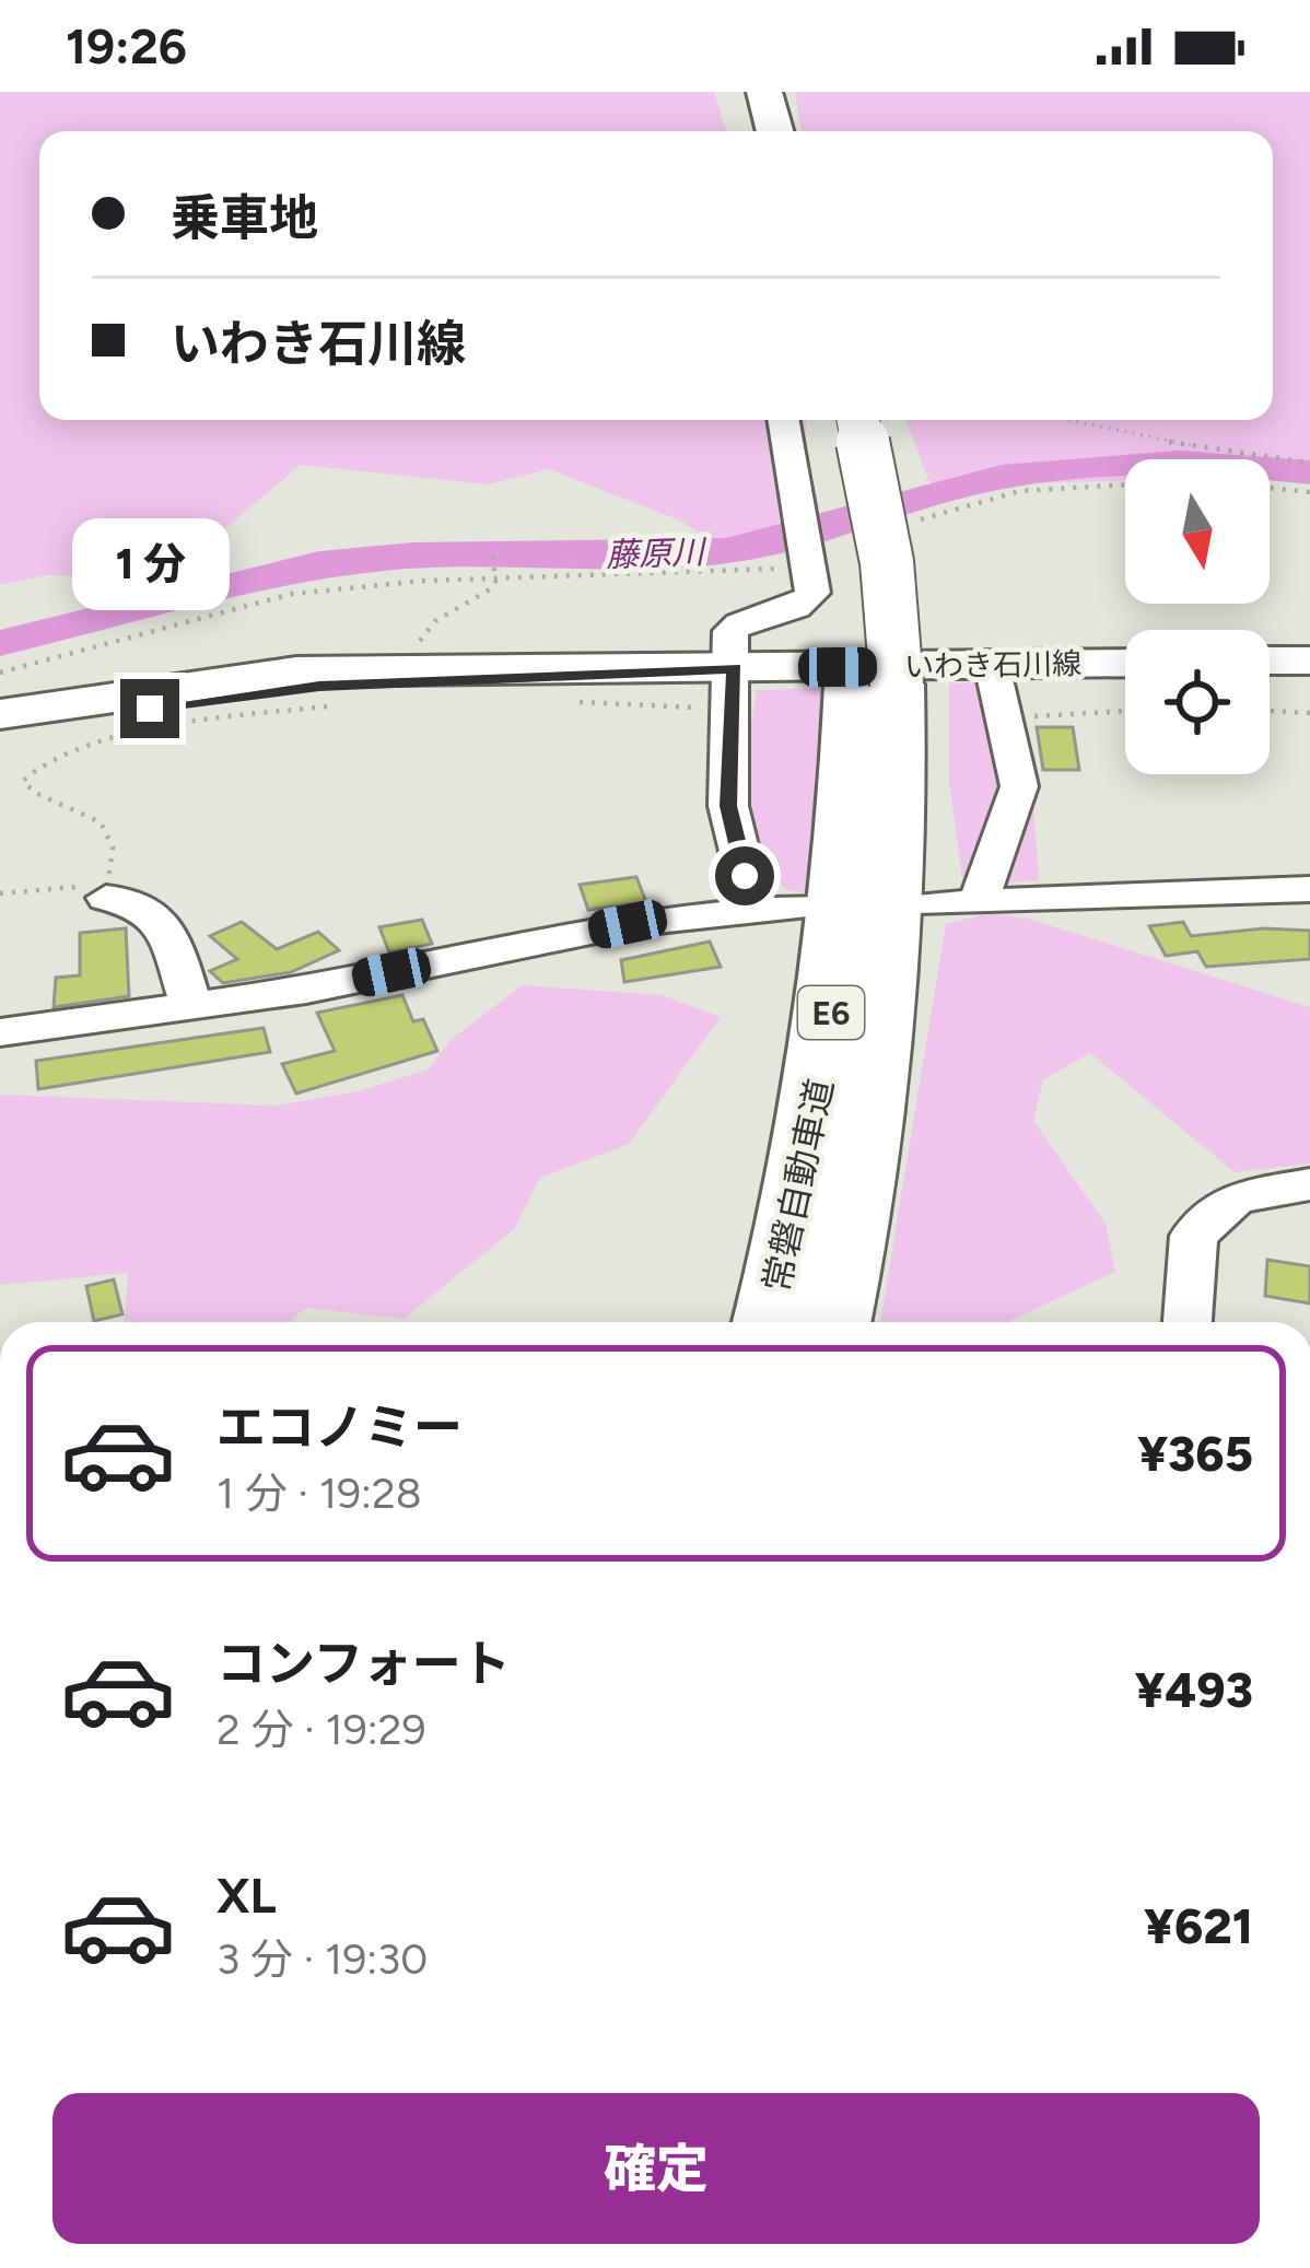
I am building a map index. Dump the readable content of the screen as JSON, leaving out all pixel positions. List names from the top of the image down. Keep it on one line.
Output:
{"streets":{"highway":["E6","常磐自動車道"],"main road":["いわき石川線"]},"water":["藤原川"],"north":"bottom","page":{"status":"19:26","banner":["乗車地","いわき石川線"],"bubble":"1 分","list":[{"name":"エコノミー","note":"1 分 · 19:28","value":"¥365"},{"name":"コンフォート","note":"2 分 · 19:29","value":"¥493"},{"name":"XL","note":"3 分 · 19:30","value":"¥621"}],"buttons":"確定"}}
